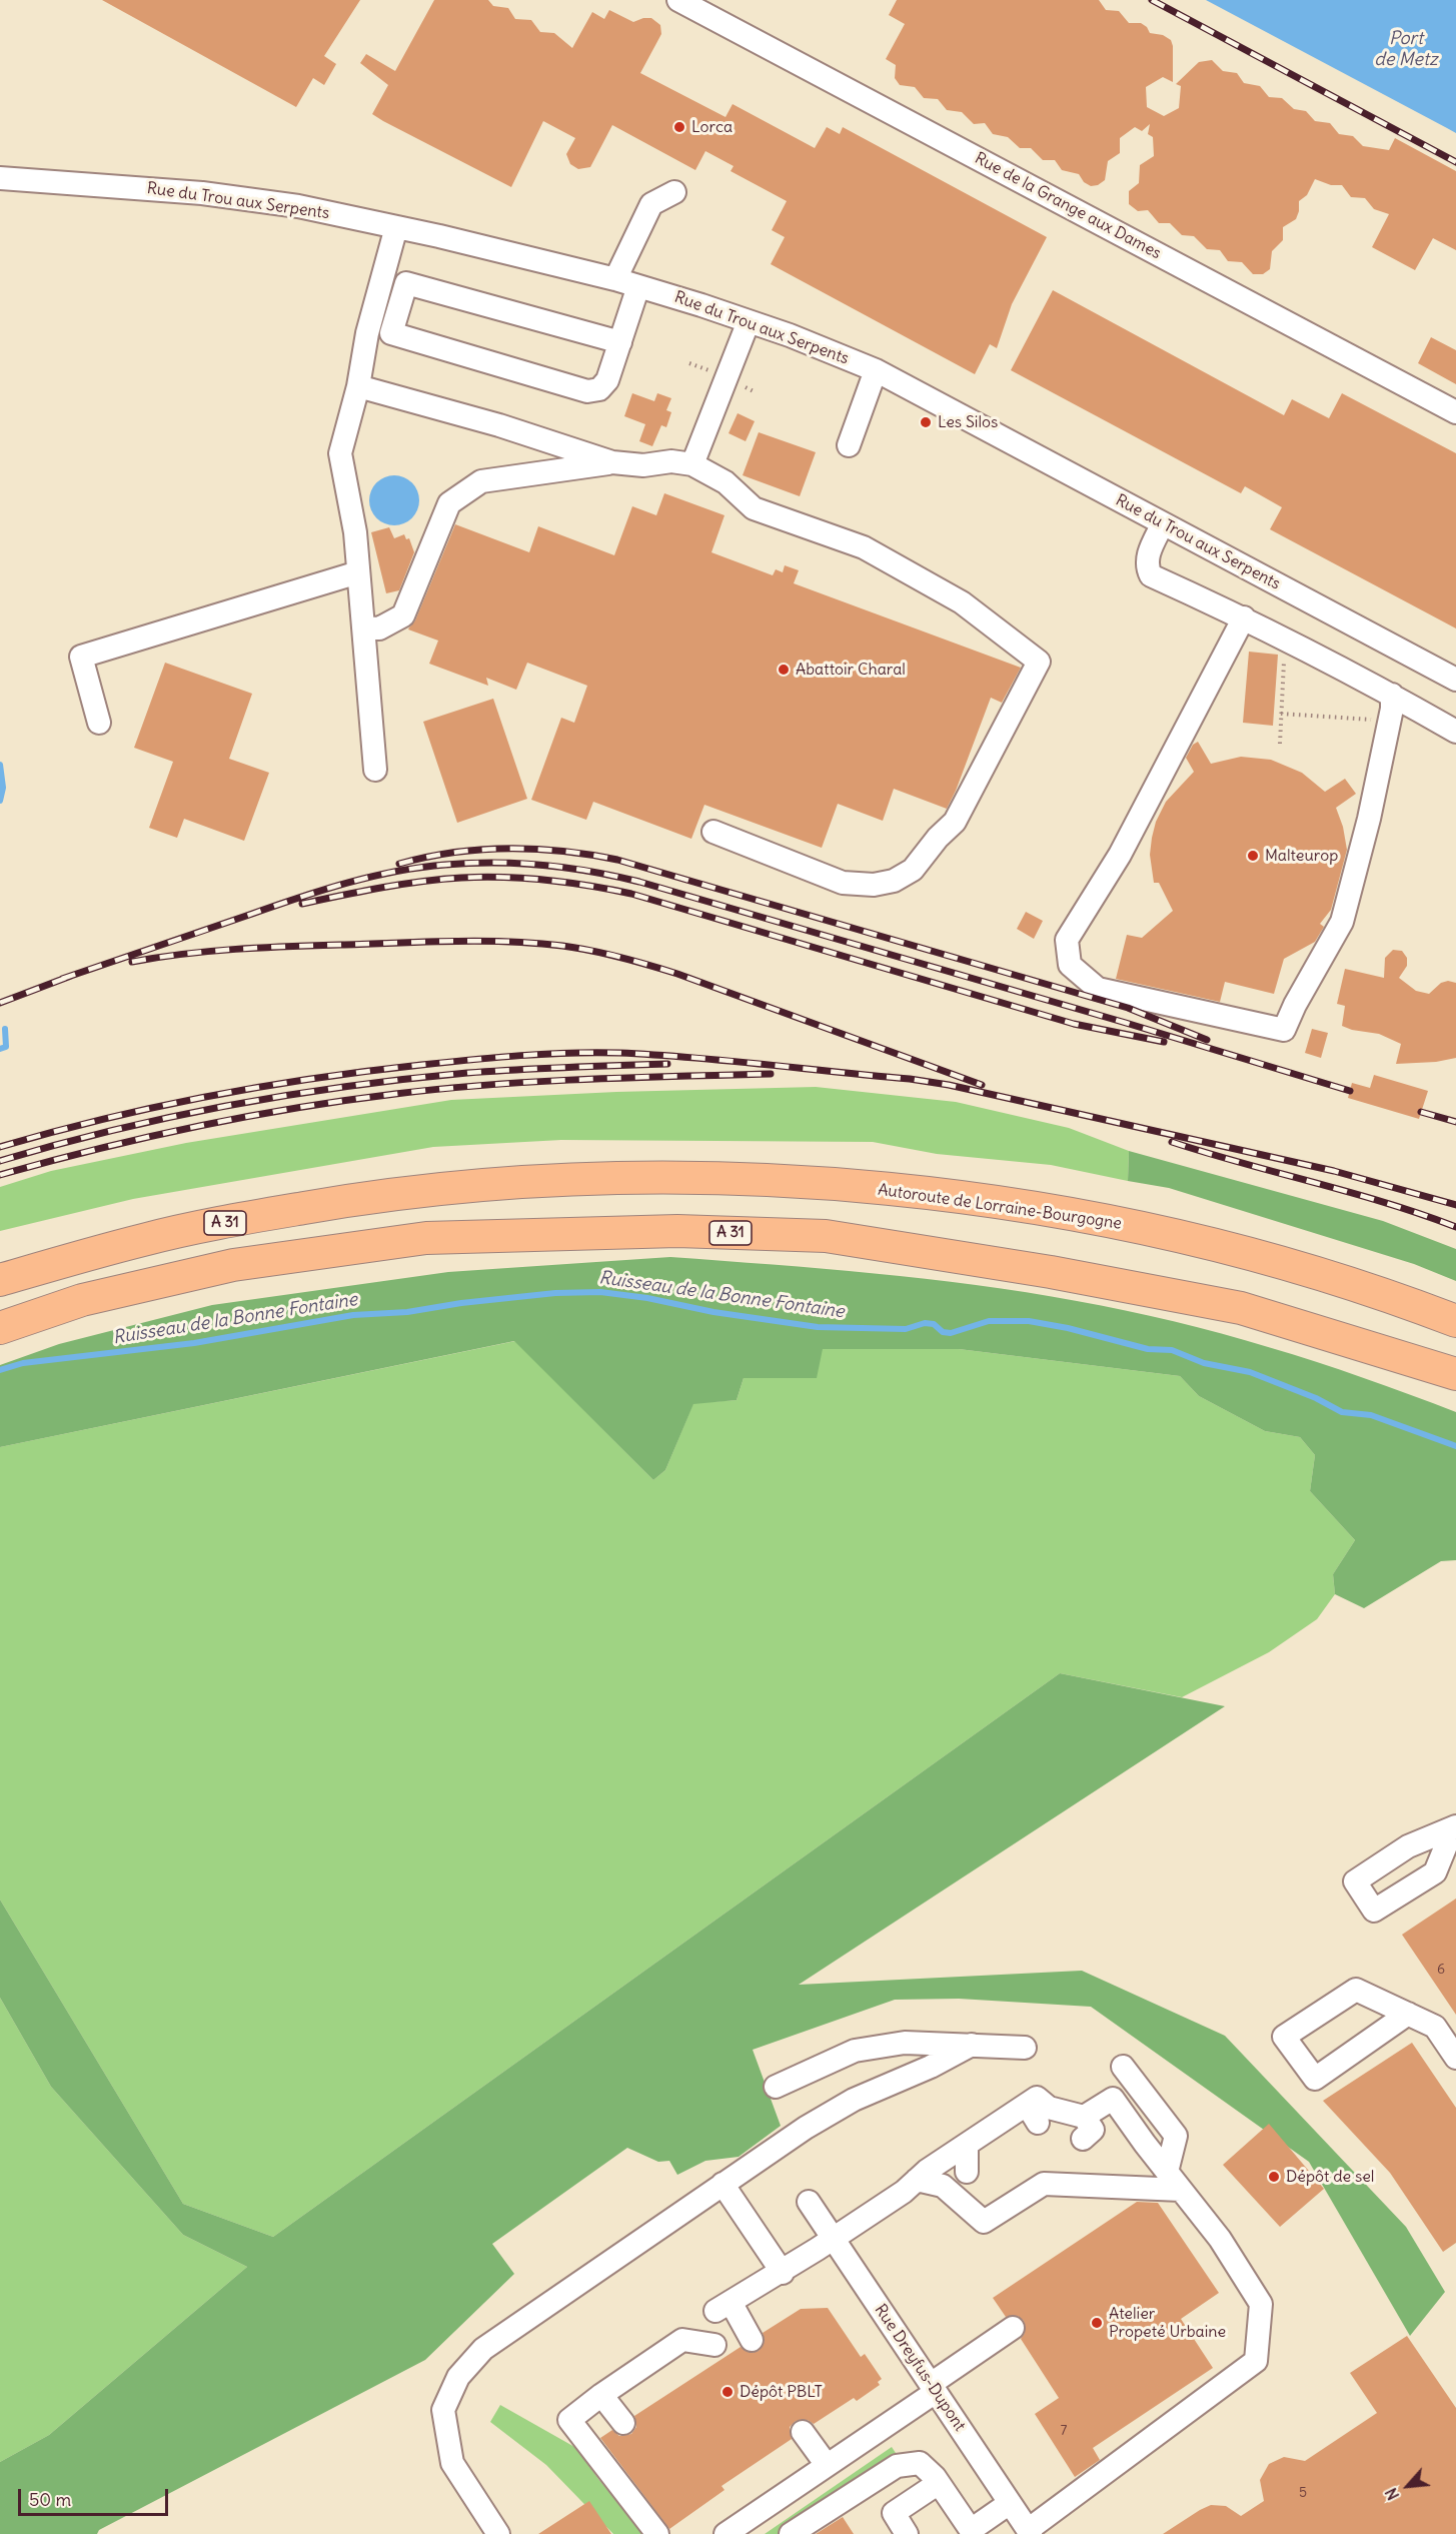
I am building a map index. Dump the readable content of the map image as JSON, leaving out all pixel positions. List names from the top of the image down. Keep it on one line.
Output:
{"streets":{"highway":["Autoroute de Lorraine-Bourgogne","A 31"],"street":["Rue du Trou aux Serpents","Rue de la Grange aux Dames","Rue Dreyfus-Dupont"]},"water":["Port de Metz","Ruisseau de la Bonne Fontaine"],"places":["Lorca","Les Silos","Abattoir Charal","Malteurop","Dépôt de sel","Atelier Propeté Urbaine","Dépôt PBLT"],"house_numbers":["6","7","5"],"scale_bar":"50 m","north":"bottom left"}
